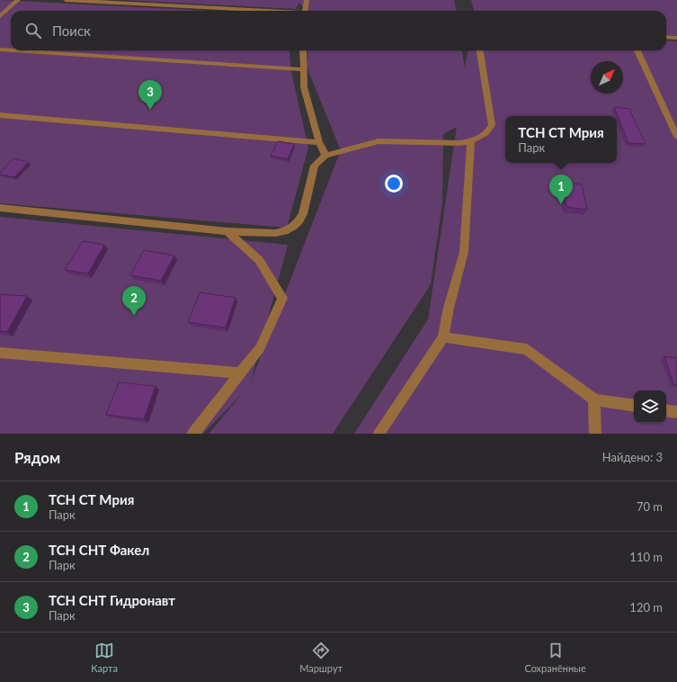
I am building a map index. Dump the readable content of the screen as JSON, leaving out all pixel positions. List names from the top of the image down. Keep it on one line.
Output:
{"north":"top right","page":{"search":"Поиск","pins":["3","1","2"],"popup":["ТСН СТ Мрия","Парк"],"heading":["Рядом","Найдено: 3"],"list":[{"mark":"1","name":"ТСН СТ Мрия","note":"Парк","value":"70 m"},{"mark":"2","name":"ТСН СНТ Факел","note":"Парк","value":"110 m"},{"mark":"3","name":"ТСН СНТ Гидронавт","note":"Парк","value":"120 m"}],"nav":["Карта","Маршрут","Сохранённые"]}}
